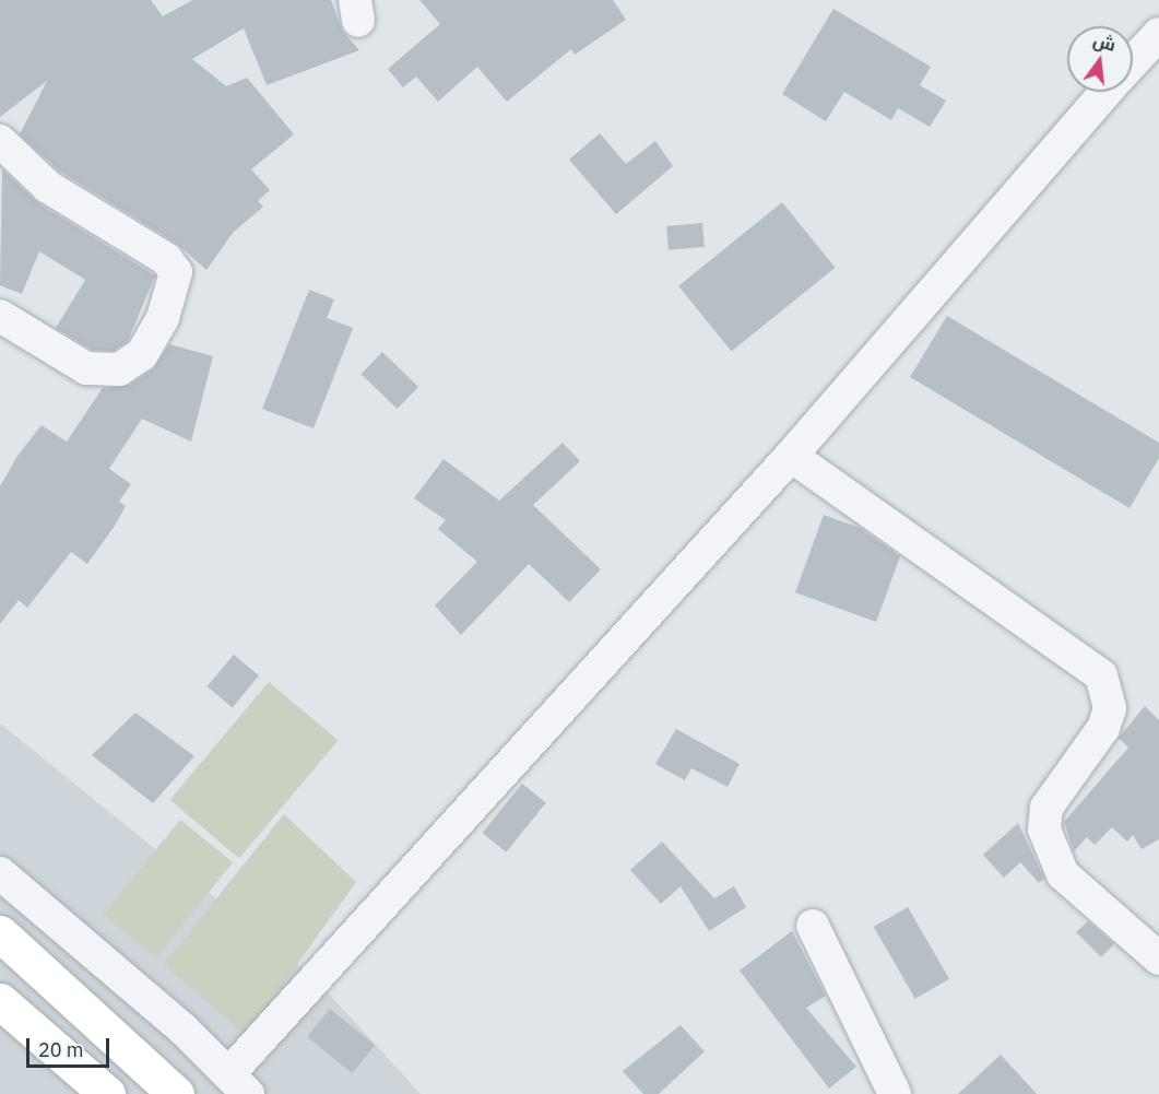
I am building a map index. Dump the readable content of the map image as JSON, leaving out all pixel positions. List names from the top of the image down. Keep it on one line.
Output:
{"scale_bar":"20 m","north":"top"}
